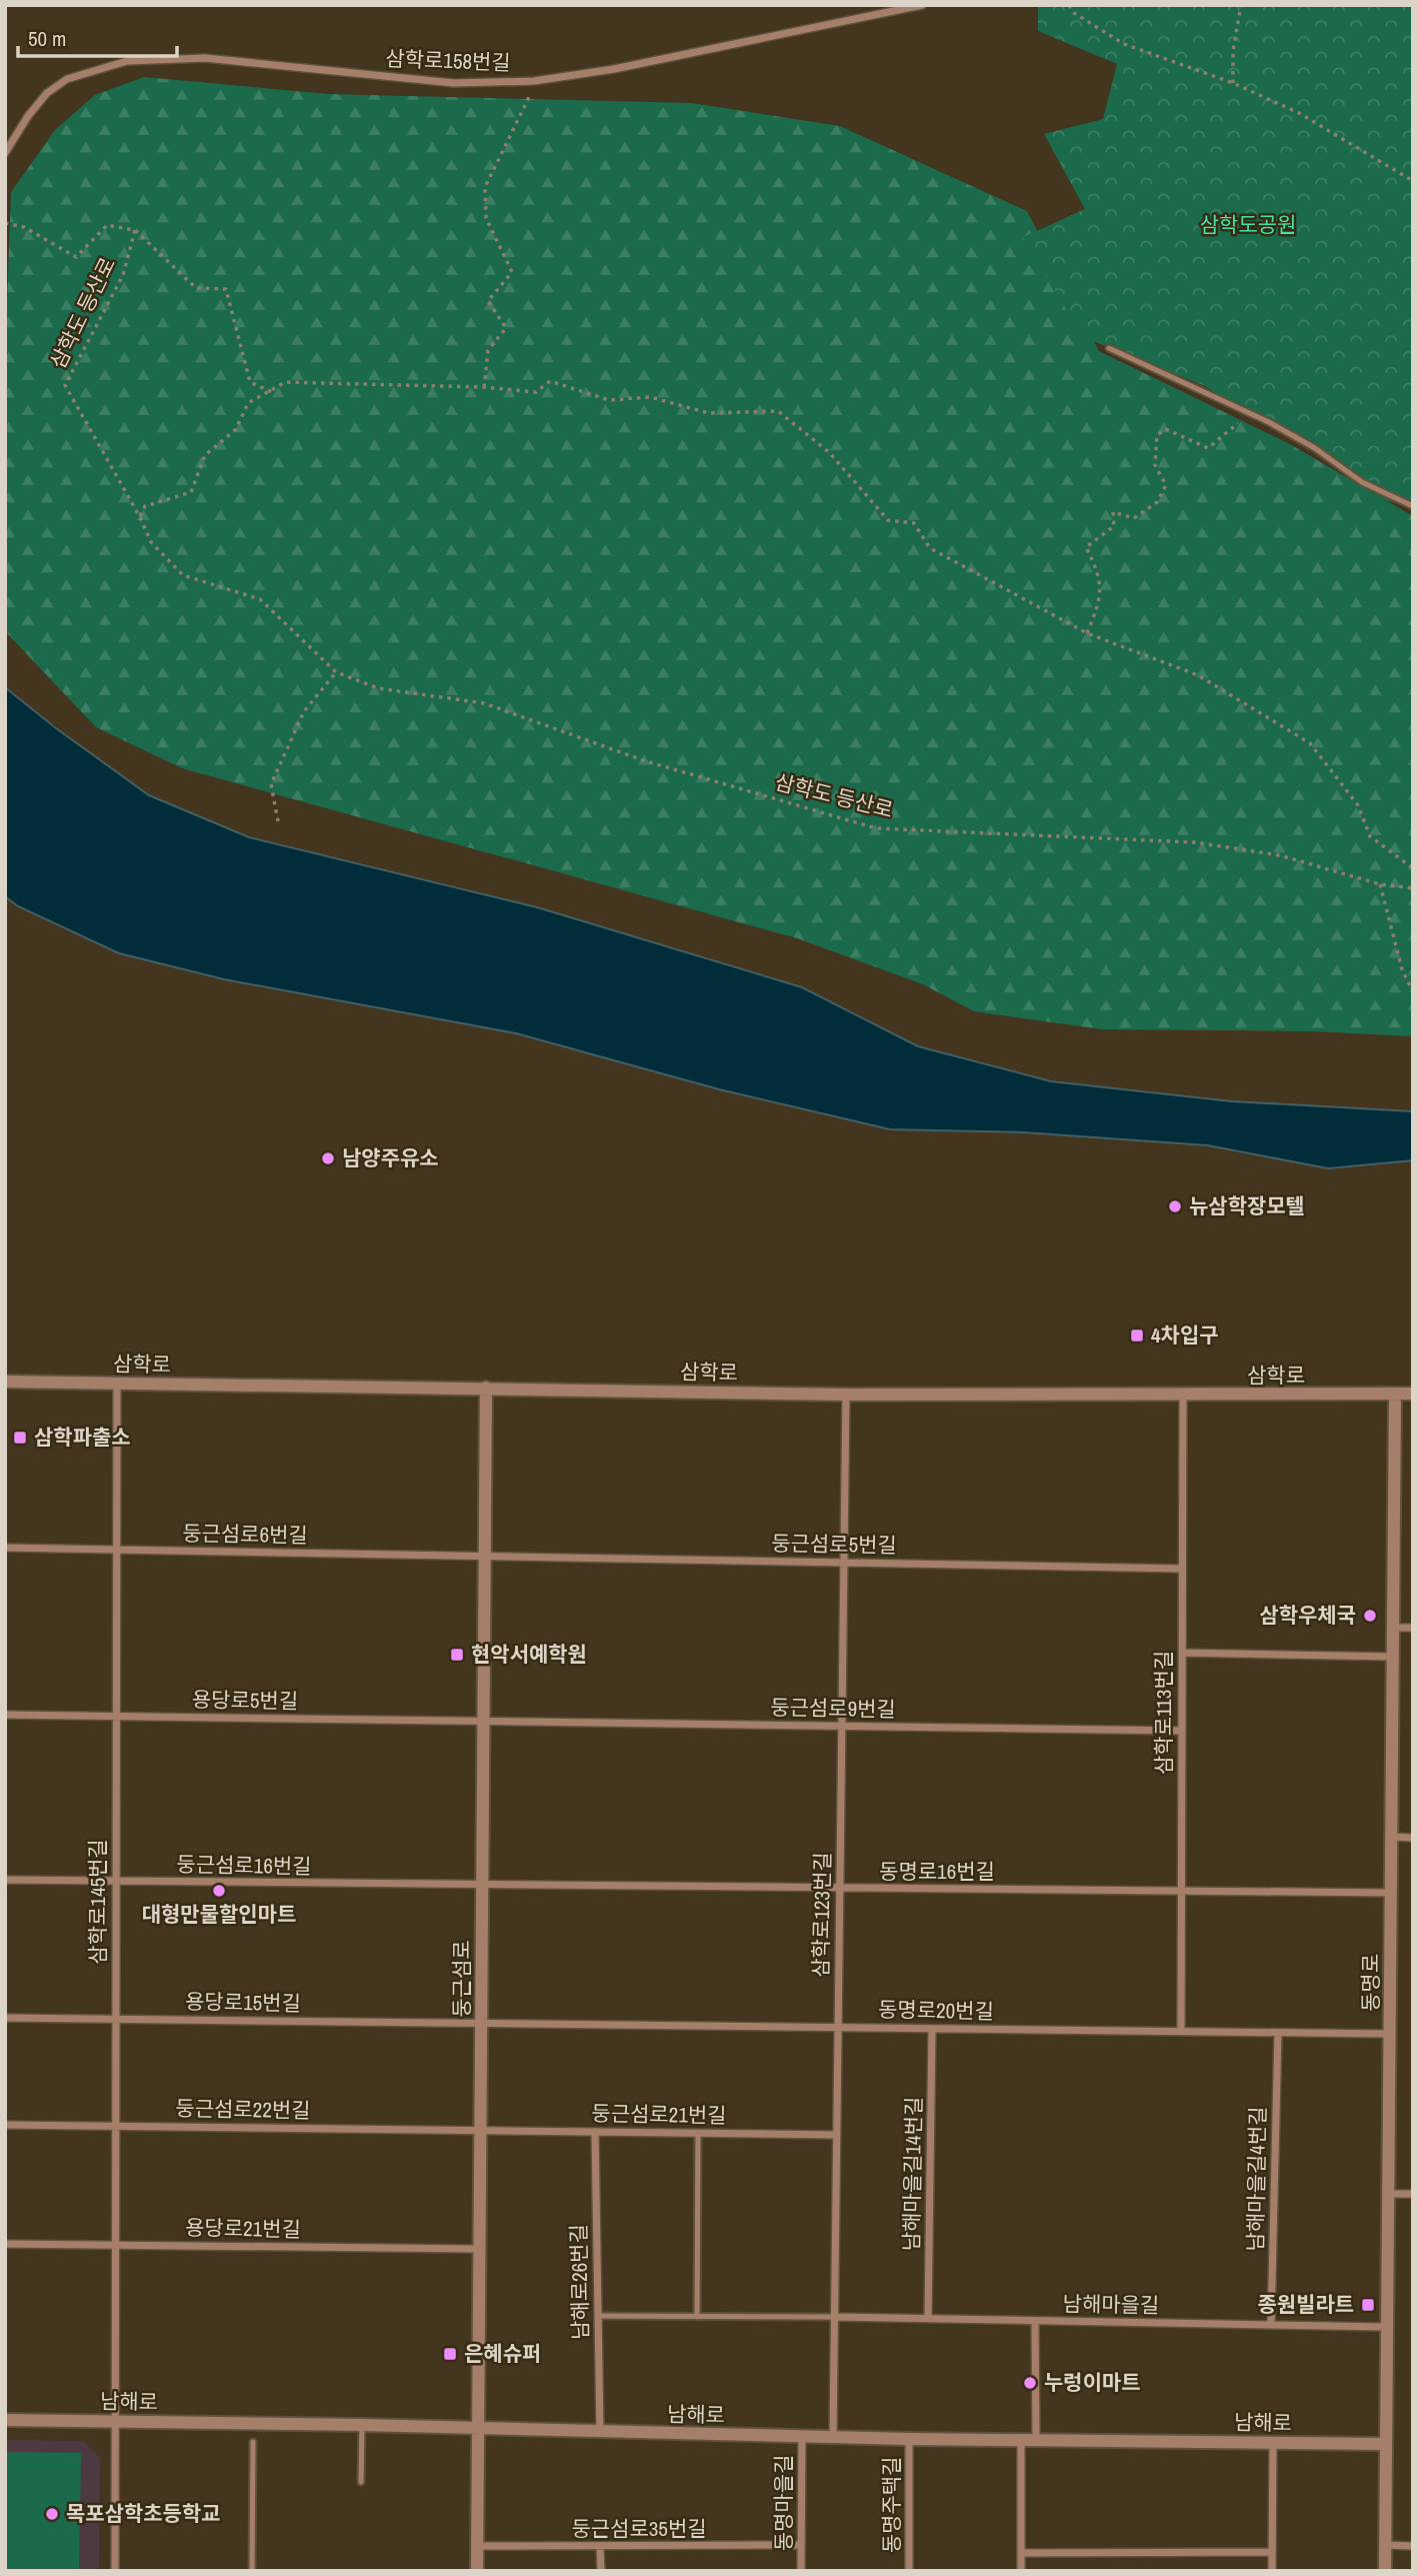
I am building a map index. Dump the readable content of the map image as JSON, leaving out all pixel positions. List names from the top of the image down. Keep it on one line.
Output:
{"streets":{"street":["삼학로158번길","삼학로","둥근섬로6번길","둥근섬로5번길","용당로5번길","둥근섬로9번길","삼학로113번길","둥근섬로16번길","동명로16번길","삼학로145번길","삼학로123번길","둥근섬로","동명로","용당로15번길","동명로20번길","둥근섬로22번길","둥근섬로21번길","남해마을길14번길","남해마을길4번길","용당로21번길","남해로26번길","남해마을길","남해로","동명마을길","동명주택길","둥근섬로35번길"],"path":["삼학도 등산로"]},"crossings":[["삼학로","삼학로113번길"],["삼학로","삼학로145번길"],["삼학로","삼학로123번길"],["삼학로","둥근섬로"],["삼학로","동명로"],["둥근섬로6번길","둥근섬로5번길"],["둥근섬로6번길","삼학로145번길"],["둥근섬로6번길","둥근섬로"],["둥근섬로5번길","삼학로113번길"],["둥근섬로5번길","삼학로123번길"],["둥근섬로5번길","둥근섬로"],["용당로5번길","둥근섬로9번길"],["용당로5번길","삼학로145번길"],["용당로5번길","둥근섬로"],["둥근섬로9번길","삼학로113번길"],["둥근섬로9번길","삼학로123번길"],["둥근섬로9번길","둥근섬로"],["삼학로113번길","동명로16번길"],["삼학로113번길","동명로20번길"],["둥근섬로16번길","동명로16번길"],["둥근섬로16번길","삼학로145번길"],["둥근섬로16번길","둥근섬로"],["동명로16번길","삼학로123번길"],["동명로16번길","둥근섬로"],["동명로16번길","동명로"],["삼학로145번길","용당로15번길"],["삼학로145번길","둥근섬로22번길"],["삼학로145번길","용당로21번길"],["삼학로145번길","남해로"],["삼학로123번길","동명로20번길"],["삼학로123번길","둥근섬로21번길"],["삼학로123번길","남해마을길"],["삼학로123번길","남해로"],["둥근섬로","용당로15번길"],["둥근섬로","동명로20번길"],["둥근섬로","둥근섬로22번길"],["둥근섬로","둥근섬로21번길"],["둥근섬로","용당로21번길"],["둥근섬로","남해로"],["둥근섬로","둥근섬로35번길"],["동명로","동명로20번길"],["동명로","남해마을길"],["동명로","남해로"],["용당로15번길","동명로20번길"],["동명로20번길","남해마을길14번길"],["동명로20번길","남해마을길4번길"],["둥근섬로22번길","둥근섬로21번길"],["둥근섬로21번길","남해로26번길"],["남해마을길14번길","남해마을길"],["남해마을길4번길","남해마을길"],["남해로26번길","남해로"],["남해로","동명마을길"],["남해로","동명주택길"],["동명마을길","둥근섬로35번길"]],"parks":["삼학도공원"],"places":{"other":["남양주유소","뉴삼학장모텔","삼학우체국","대형만물할인마트","누렁이마트","목포삼학초등학교"],"transit":["4차입구","삼학파출소","현악서예학원","종원빌라트","은혜슈퍼"]},"scale_bar":"50 m"}
